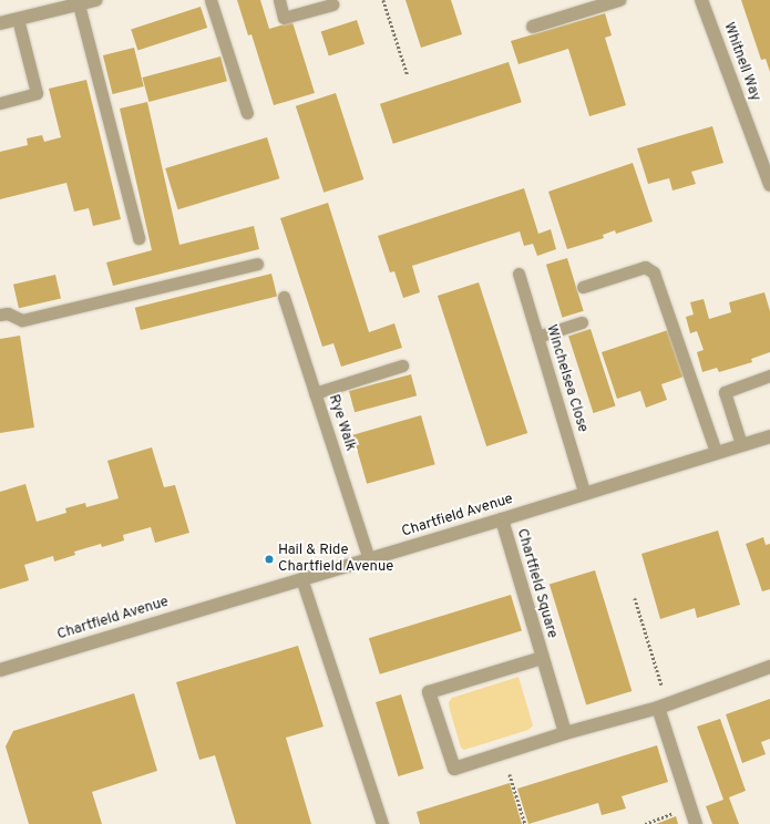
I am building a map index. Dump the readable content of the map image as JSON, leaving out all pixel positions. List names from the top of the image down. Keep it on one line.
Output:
{"streets":{"street":["Whitnell Way","Chartfield Avenue","Chartfield Square"],"lane":["Winchelsea Close","Rye Walk"]},"crossings":[["Winchelsea Close","Chartfield Avenue"],["Rye Walk","Chartfield Avenue"],["Chartfield Avenue","Chartfield Square"]],"places":["Hail & Ride Chartfield Avenue"]}
